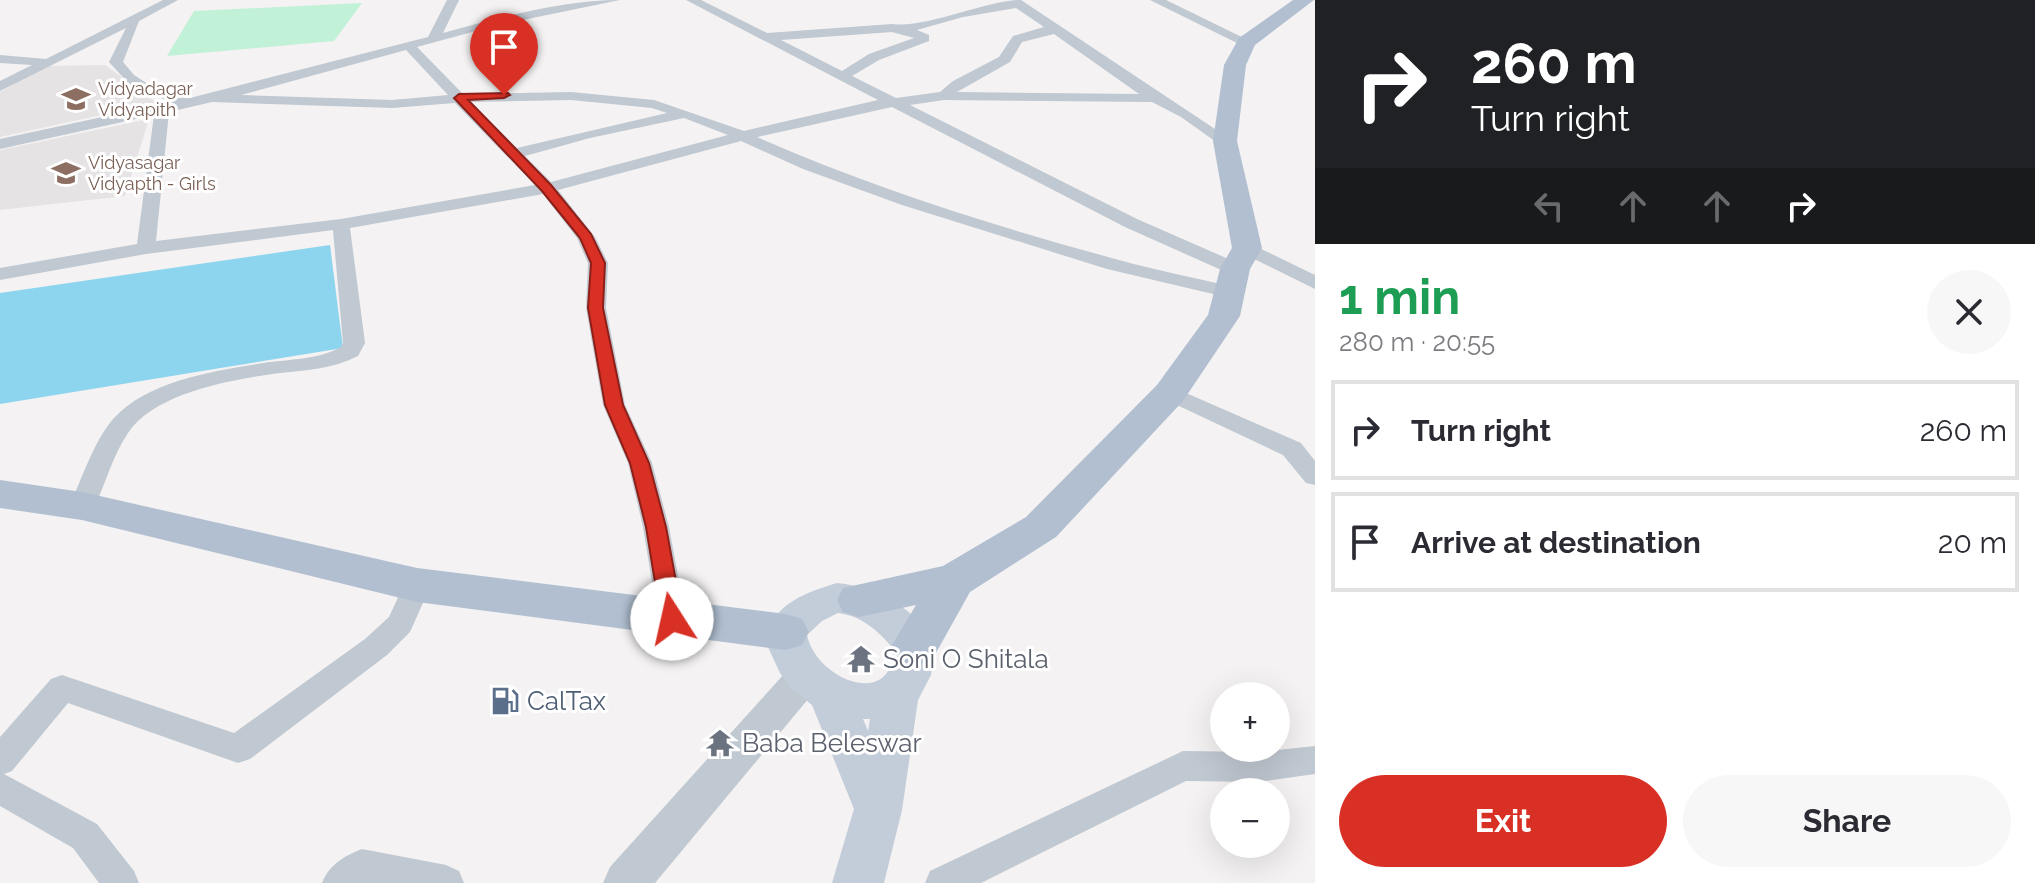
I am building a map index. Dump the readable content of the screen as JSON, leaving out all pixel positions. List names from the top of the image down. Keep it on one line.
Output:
{"places":{"school or university":["Vidyadagar Vidyapith","Vidyasagar Vidyapth - Girls"],"temple":["Soni O Shitala","Baba Beleswar"],"fuel station":["CalTax"]},"page":{"turn":["260 m","Turn right"],"heading":["1 min","280 m · 20:55"],"list":[{"name":"Turn right","value":"260 m"},{"name":"Arrive at destination","value":"20 m"}],"map_buttons":["+","−"],"buttons":["Exit","Share"]}}
